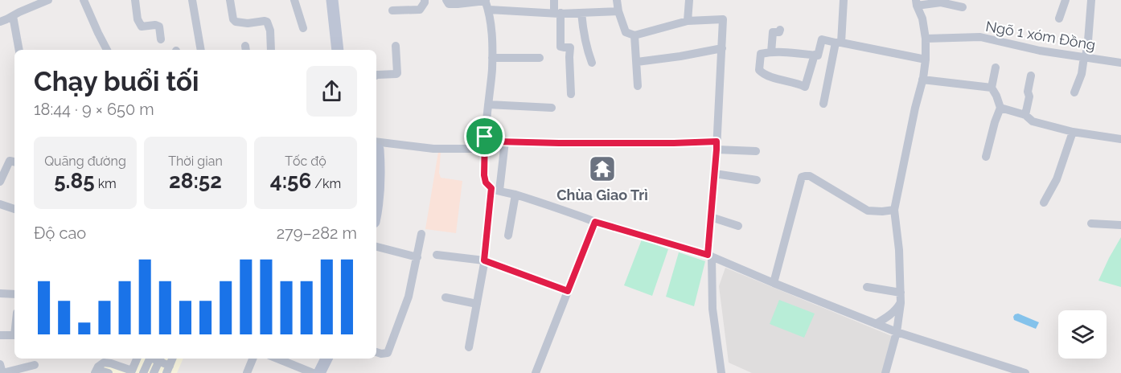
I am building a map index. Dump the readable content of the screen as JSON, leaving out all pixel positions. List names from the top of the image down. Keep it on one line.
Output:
{"streets":{"street":["Ngõ 1 xóm Đồng"]},"places":{"temple":["Chùa Giao Trì"]},"page":{"heading":["Chạy buổi tối","18:44 · 9 × 650 m"],"stats":[["Quãng đường","5.85 km"],["Thời gian","28:52"],["Tốc độ","4:56 /km"]],"chart":["Độ cao","279–282 m"]}}
